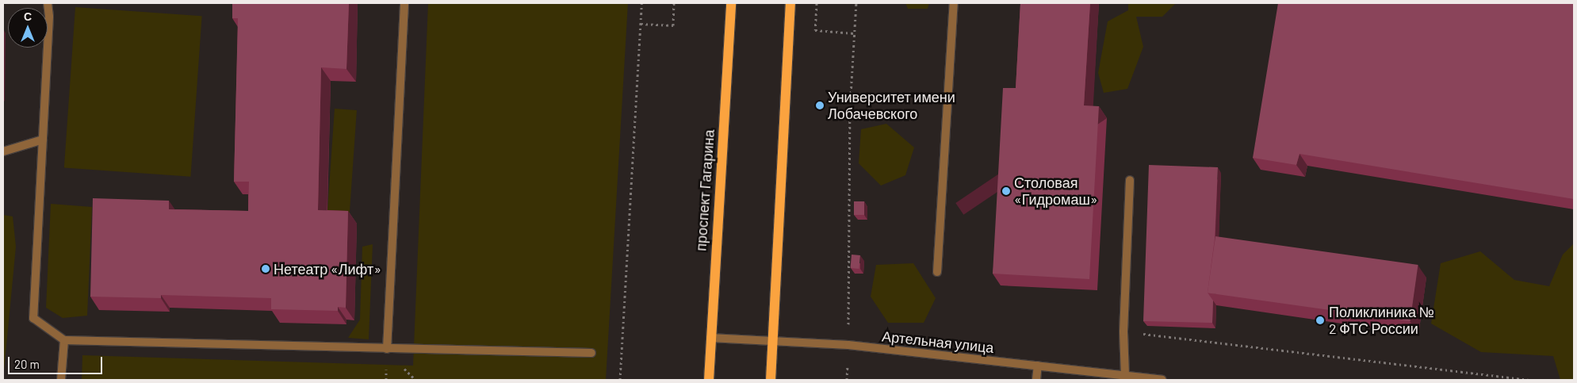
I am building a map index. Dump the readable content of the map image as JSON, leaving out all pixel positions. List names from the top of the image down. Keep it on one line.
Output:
{"streets":{"main road":["проспект Гагарина"],"street":["Артельная улица"]},"crossings":[["проспект Гагарина","Артельная улица"]],"places":["Университет имени Лобачевского","Столовая «Гидромаш»","Нетеатр «Лифт»","Поликлиника № 2 ФТС России"],"scale_bar":"20 m","north":"top"}
